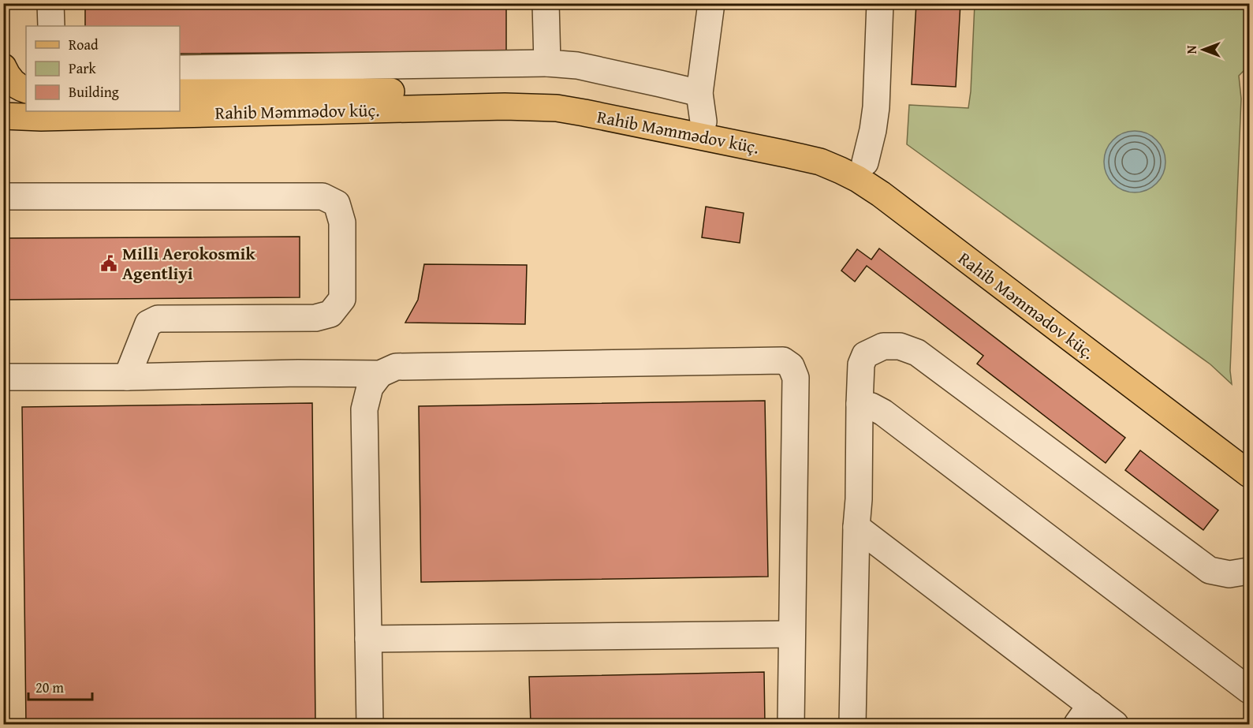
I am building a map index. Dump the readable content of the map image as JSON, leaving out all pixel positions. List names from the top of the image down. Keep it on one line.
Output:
{"streets":{"main road":["Rahib Məmmədov küç."]},"places":{"public building":["Milli Aerokosmik Agentliyi"]},"legend":["Road","Park","Building"],"scale_bar":"20 m","north":"left"}
